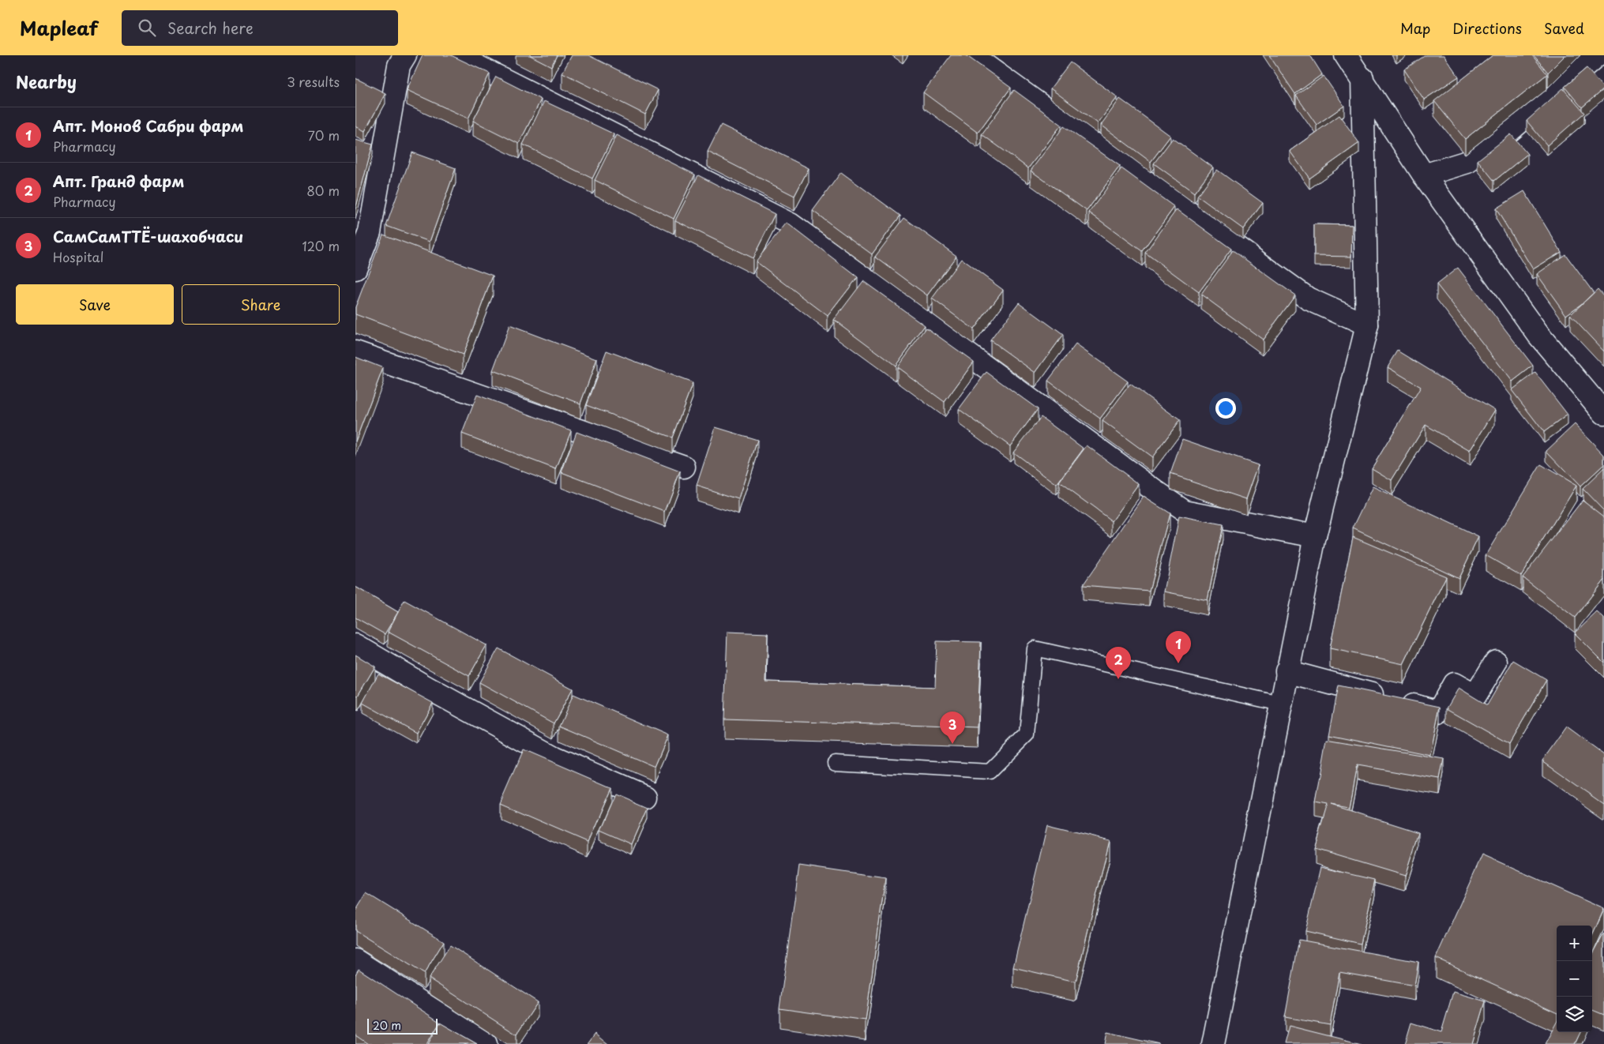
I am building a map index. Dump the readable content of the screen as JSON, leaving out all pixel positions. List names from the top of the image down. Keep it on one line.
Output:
{"scale_bar":"20 m","page":{"header":"Mapleaf","search":"Search here","nav":["Map","Directions","Saved"],"heading":["Nearby","3 results"],"list":[{"mark":"1","name":"Апт. Монов Сабри фарм","note":"Pharmacy","value":"70 m"},{"mark":"2","name":"Апт. Гранд фарм","note":"Pharmacy","value":"80 m"},{"mark":"3","name":"СамСамТТЁ-шахобчаси","note":"Hospital","value":"120 m"}],"buttons":["Save","Share"],"pins":["1","2","3"],"map_buttons":["+","−"],"scale":"20 m"}}
